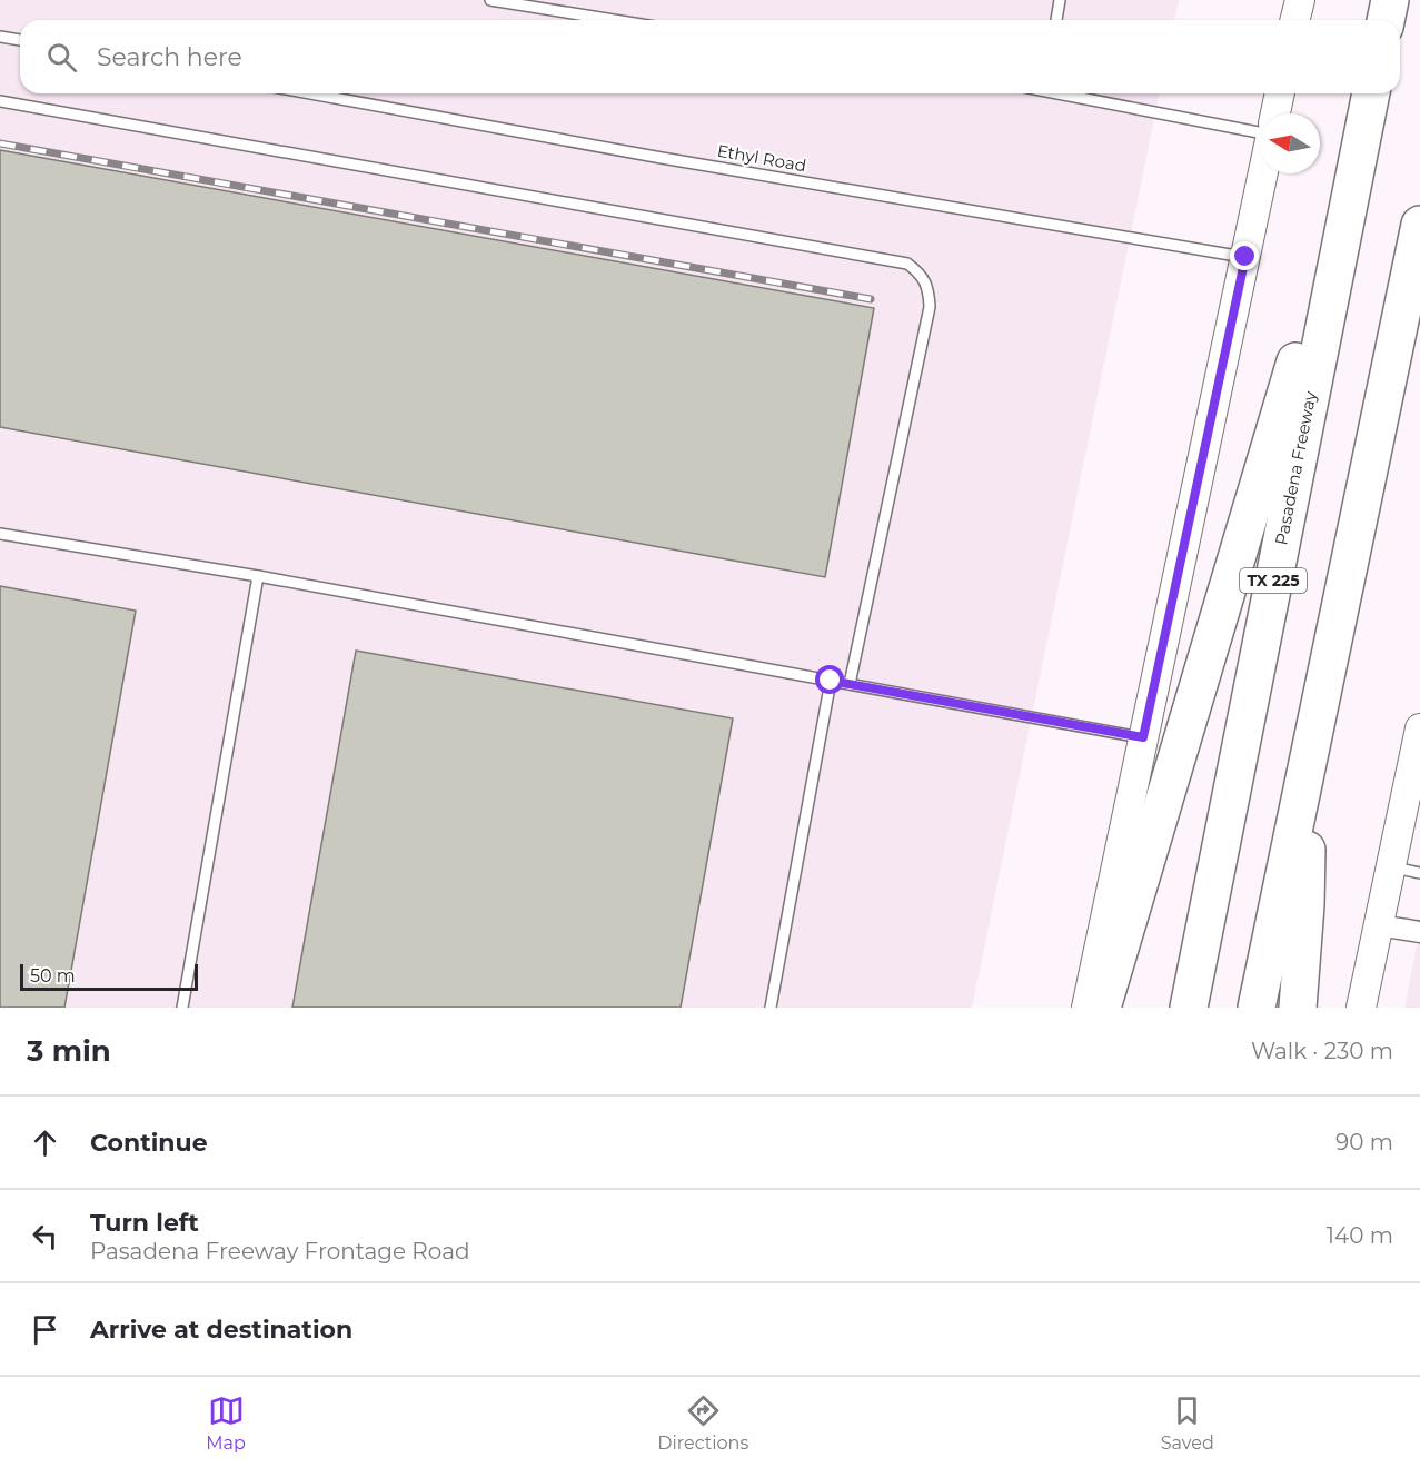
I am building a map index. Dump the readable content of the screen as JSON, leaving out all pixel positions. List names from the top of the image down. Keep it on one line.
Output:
{"streets":{"highway":["Pasadena Freeway","TX 225"],"lane":["Ethyl Road"]},"scale_bar":"50 m","north":"left","page":{"search":"Search here","scale":"50 m","heading":["3 min","Walk · 230 m"],"list":[["Continue","90 m"],["Turn left","Pasadena Freeway Frontage Road","140 m"],"Arrive at destination"],"nav":["Map","Directions","Saved"]}}
